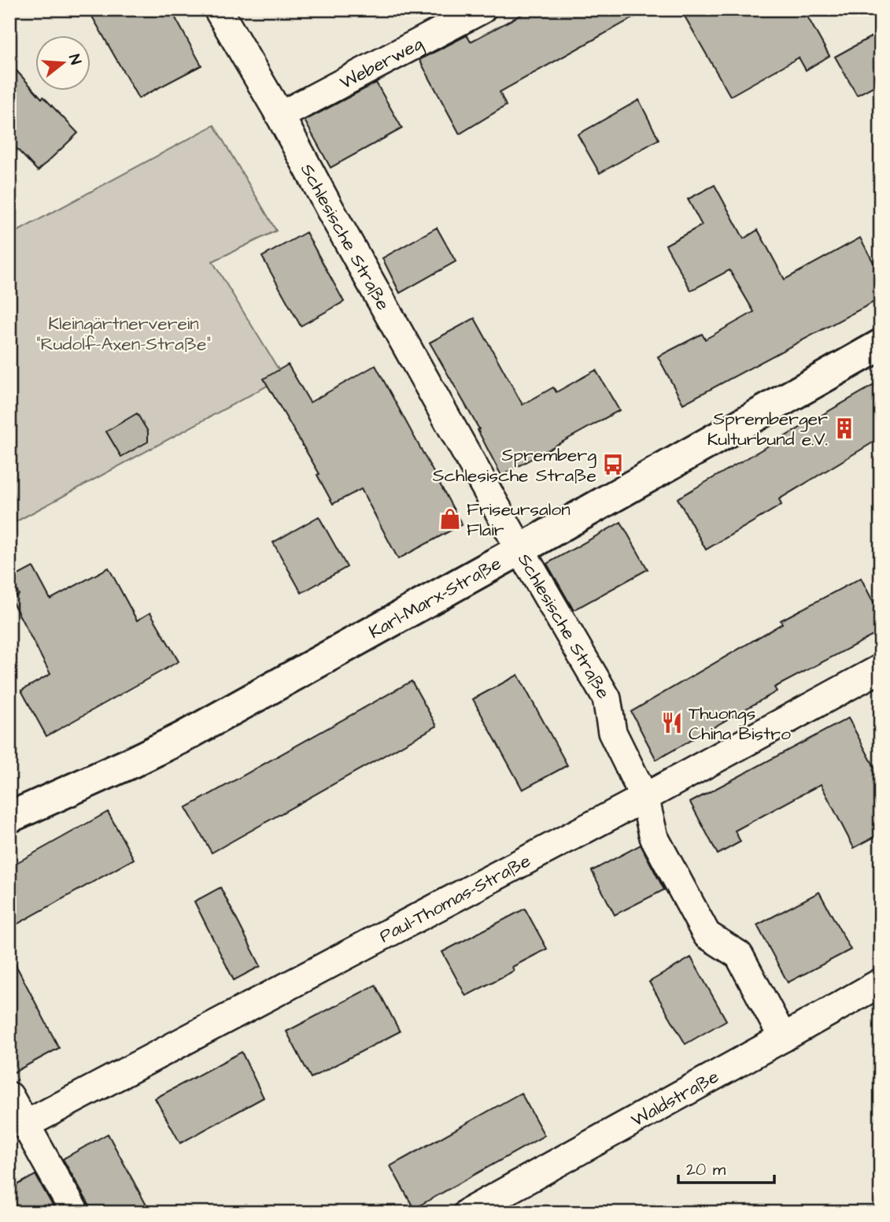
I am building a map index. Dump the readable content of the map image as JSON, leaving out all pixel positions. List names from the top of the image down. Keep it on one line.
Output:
{"streets":{"main road":["Karl-Marx-Straße"],"street":["Weberweg","Schlesische Straße","Paul-Thomas-Straße","Waldstraße"]},"crossings":[["Weberweg","Schlesische Straße"],["Schlesische Straße","Karl-Marx-Straße"],["Schlesische Straße","Paul-Thomas-Straße"],["Schlesische Straße","Waldstraße"]],"parks":["Kleingärtnerverein \"Rudolf-Axen-Straße\""],"places":{"building":["Spremberger Kulturbund e.V."],"bus stop":["Spremberg Schlesische Straße"],"shop":["Friseursalon Flair"],"restaurant":["Thuongs China Bistro"]},"scale_bar":"20 m","north":"right"}
